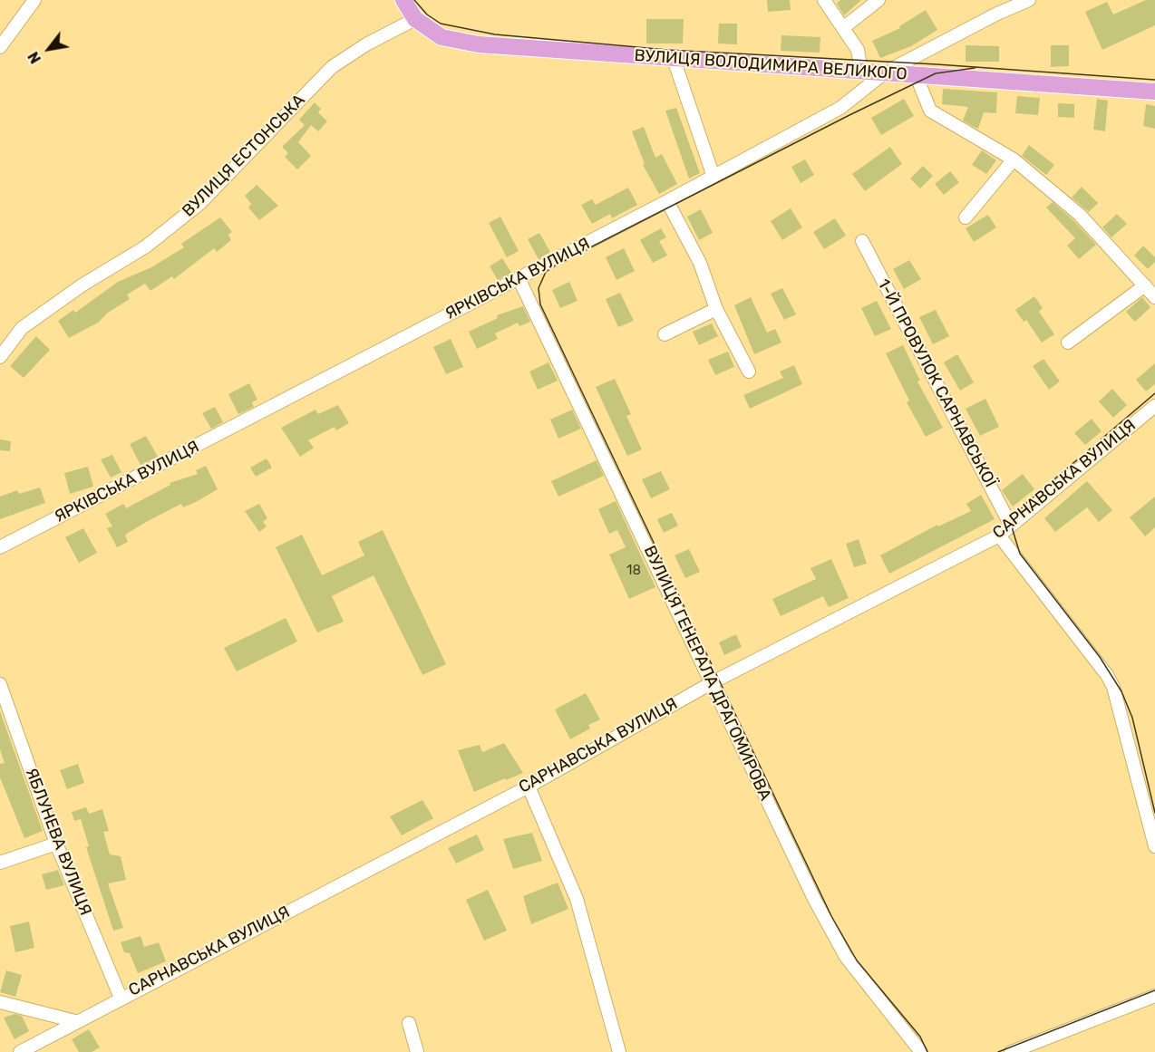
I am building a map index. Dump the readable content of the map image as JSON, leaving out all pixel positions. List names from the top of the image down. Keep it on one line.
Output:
{"streets":{"main road":["ВУЛИЦЯ ВОЛОДИМИРА ВЕЛИКОГО"],"street":["ВУЛИЦЯ ЕСТОНСЬКА","ЯРКІВСЬКА ВУЛИЦЯ","1-Й ПРОВУЛОК САРНАВСЬКОЇ","САРНАВСЬКА ВУЛИЦЯ","ВУЛИЦЯ ГЕНЕРАЛА ДРАГОМИРОВА","ЯБЛУНЕВА ВУЛИЦЯ"]},"crossings":[["ВУЛИЦЯ ВОЛОДИМИРА ВЕЛИКОГО","ВУЛИЦЯ ЕСТОНСЬКА"],["ВУЛИЦЯ ВОЛОДИМИРА ВЕЛИКОГО","ЯРКІВСЬКА ВУЛИЦЯ"],["ЯРКІВСЬКА ВУЛИЦЯ","ВУЛИЦЯ ГЕНЕРАЛА ДРАГОМИРОВА"],["1-Й ПРОВУЛОК САРНАВСЬКОЇ","САРНАВСЬКА ВУЛИЦЯ"],["САРНАВСЬКА ВУЛИЦЯ","ВУЛИЦЯ ГЕНЕРАЛА ДРАГОМИРОВА"],["САРНАВСЬКА ВУЛИЦЯ","ЯБЛУНЕВА ВУЛИЦЯ"]],"house_numbers":["18"],"north":"bottom left"}
